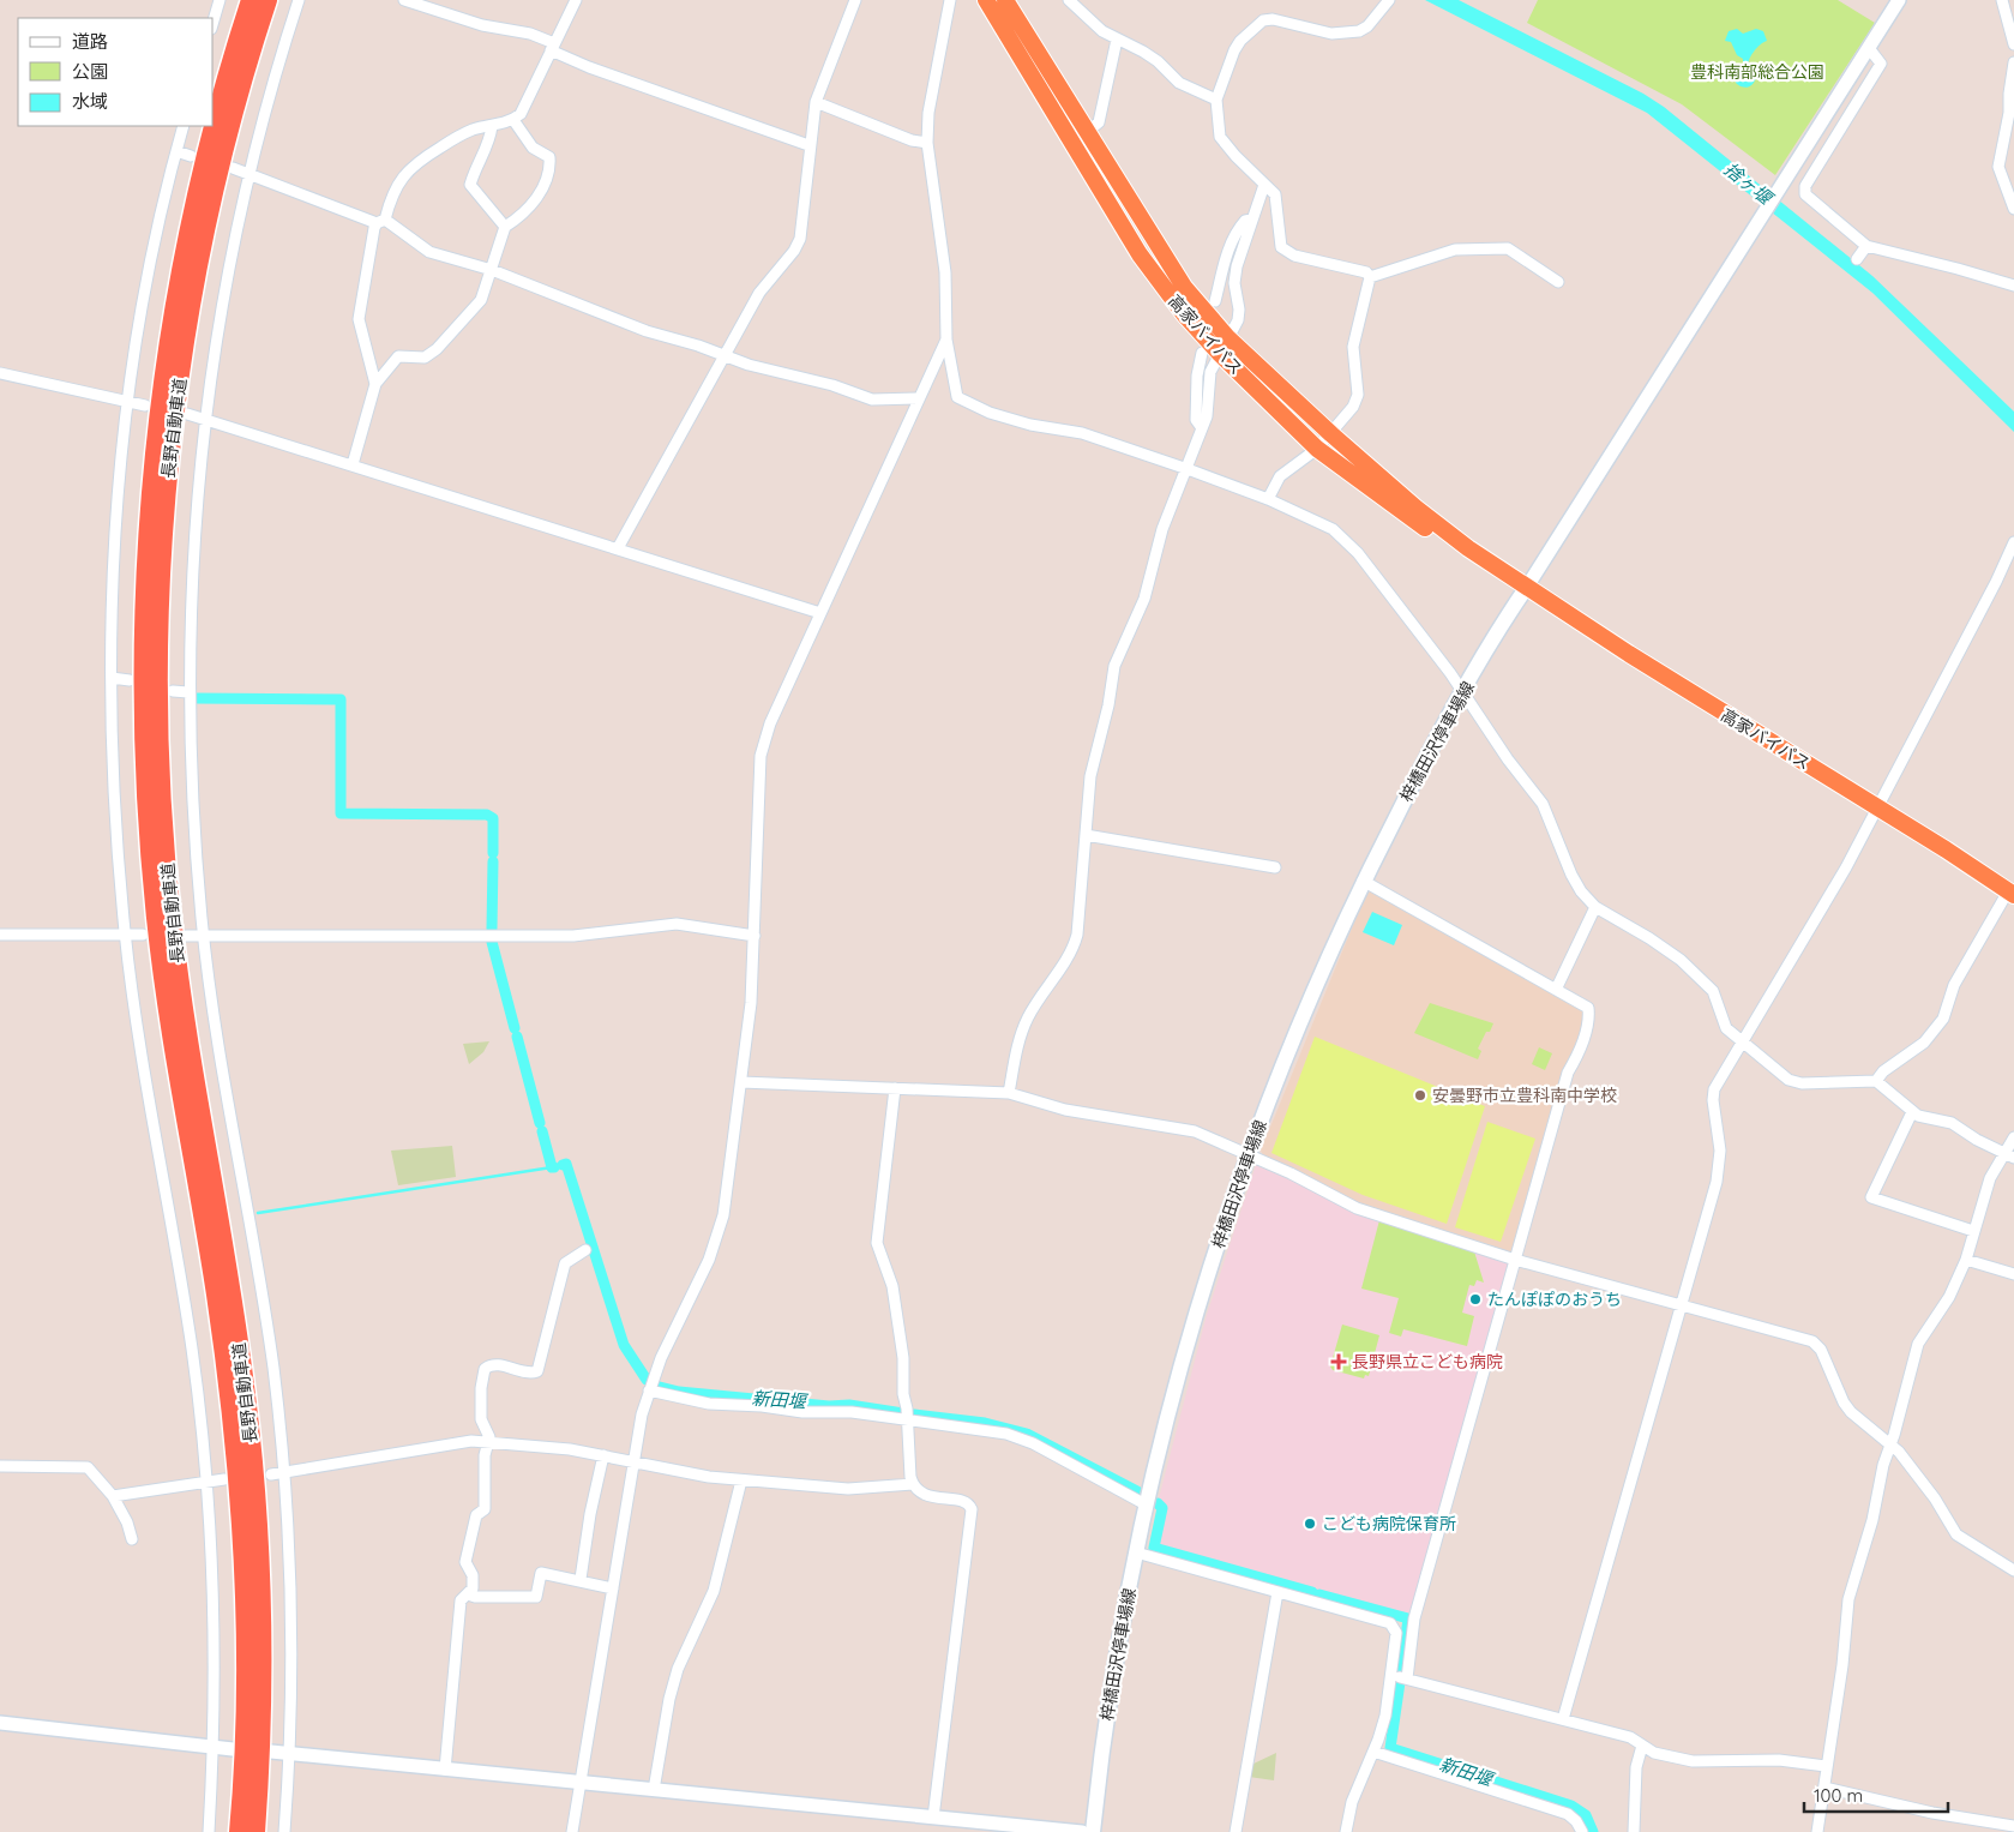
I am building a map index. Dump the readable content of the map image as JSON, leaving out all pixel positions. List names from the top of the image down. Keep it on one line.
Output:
{"streets":{"highway":["高家バイパス","長野自動車道"],"main road":["梓橋田沢停車場線"]},"crossings":[["高家バイパス","梓橋田沢停車場線"]],"water":["捨ヶ堰","新田堰"],"parks":["豊科南部総合公園"],"places":{"other":["安曇野市立豊科南中学校","たんぽぽのおうち","こども病院保育所"],"health":["長野県立こども病院"]},"legend":["道路","公園","水域"],"scale_bar":"100 m"}
